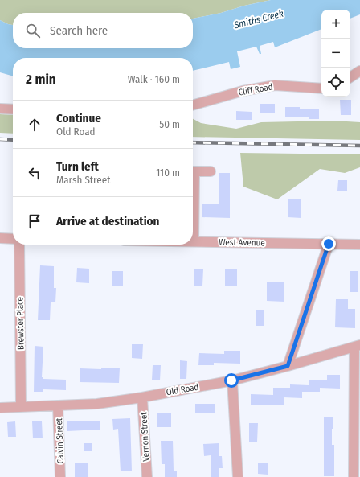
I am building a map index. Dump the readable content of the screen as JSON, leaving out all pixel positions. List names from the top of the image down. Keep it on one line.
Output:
{"streets":{"street":["Cliff Road","West Avenue","Brewster Place","Old Road","Vernon Street","Calvin Street"]},"crossings":[["Brewster Place","Old Road"],["Old Road","Vernon Street"],["Old Road","Calvin Street"]],"water":["Smiths Creek"],"page":{"map_buttons":["+","−"],"search":"Search here","heading":["2 min","Walk · 160 m"],"list":[["Continue","Old Road","50 m"],["Turn left","Marsh Street","110 m"],"Arrive at destination"]}}
